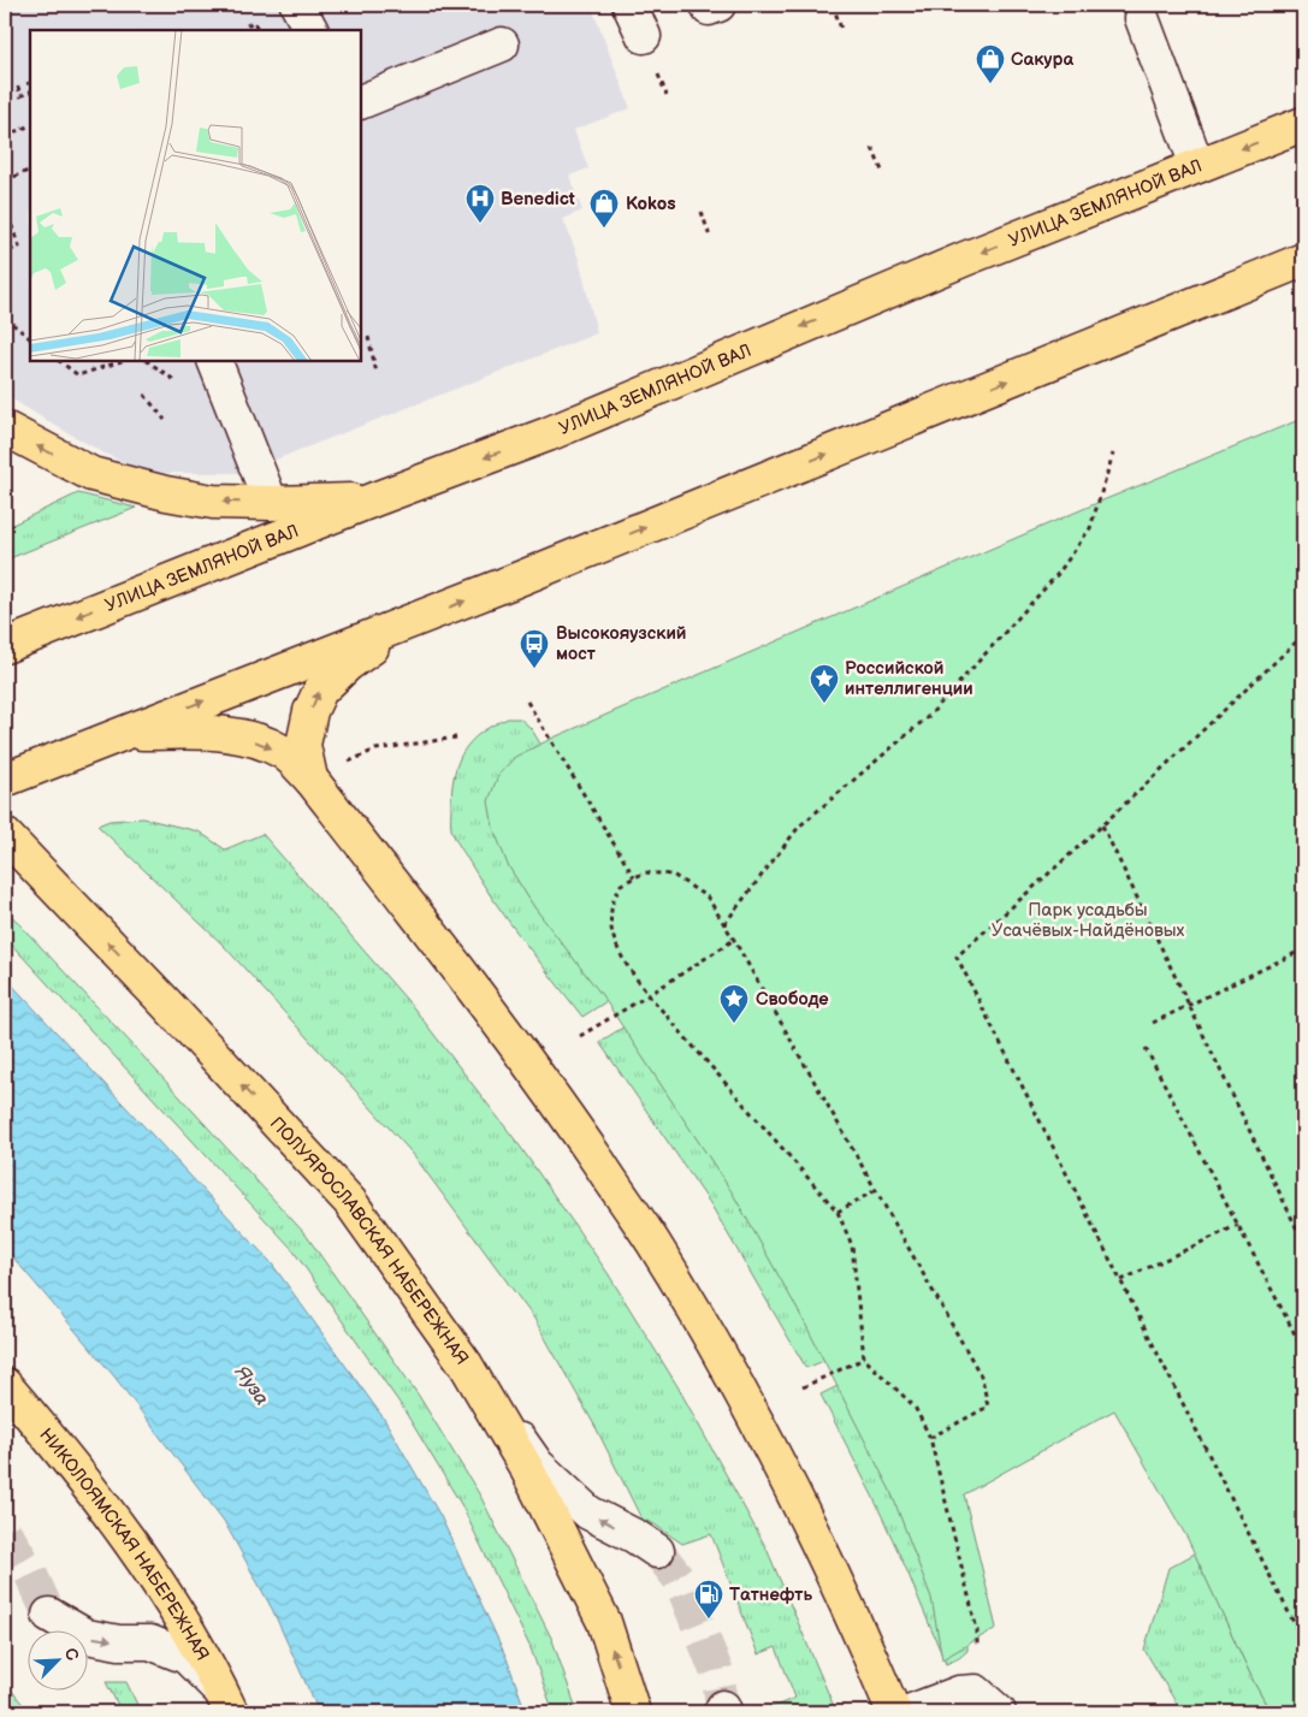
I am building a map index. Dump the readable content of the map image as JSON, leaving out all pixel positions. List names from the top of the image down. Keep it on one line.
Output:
{"streets":{"main road":["УЛИЦА ЗЕМЛЯНОЙ ВАЛ","ПОЛУЯРОСЛАВСКАЯ НАБЕРЕЖНАЯ","НИКОЛОЯМСКАЯ НАБЕРЕЖНАЯ"]},"water":["Яуза"],"parks":["Парк усадьбы Усачёвых-Найдёновых"],"places":{"shop":["Сакура","Kokos"],"hospital":["Benedict"],"bus stop":["Высокояузский мост"],"place":["Российской интеллигенции","Свободе"],"fuel station":["Татнефть"]},"north":"top right"}
